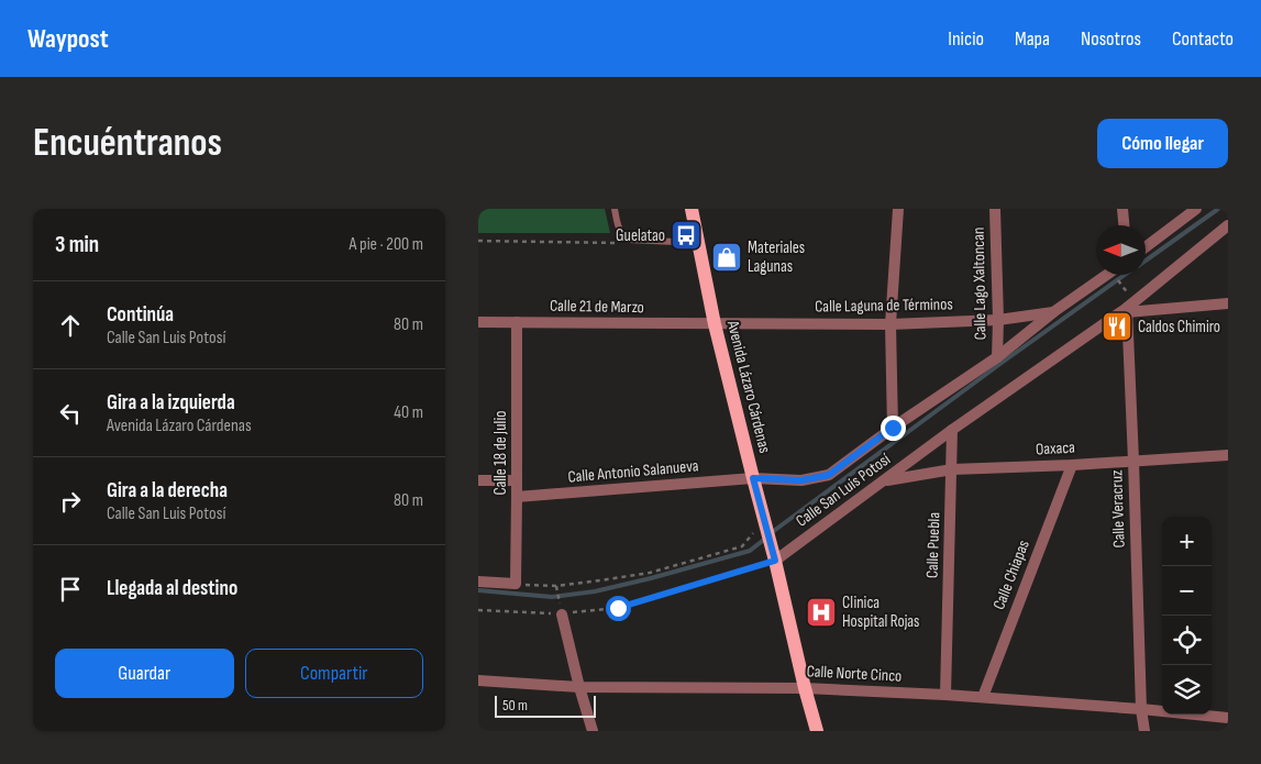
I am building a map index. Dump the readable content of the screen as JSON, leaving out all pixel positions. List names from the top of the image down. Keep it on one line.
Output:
{"streets":{"main road":["Avenida Lázaro Cárdenas"],"street":["Calle Lago Xaltoncan","Calle Laguna de Términos","Calle 21 de Marzo","Oaxaca","Calle 18 de Julio","Calle Antonio Salanueva","Calle San Luis Potosí","Calle Veracruz","Calle Puebla","Calle Chiapas","Calle Norte Cinco"]},"crossings":[["Calle Lago Xaltoncan","Calle Laguna de Términos"],["Calle Lago Xaltoncan","Calle San Luis Potosí"],["Calle Laguna de Términos","Calle 21 de Marzo"],["Calle Laguna de Términos","Avenida Lázaro Cárdenas"],["Calle Laguna de Términos","Calle San Luis Potosí"],["Calle 21 de Marzo","Avenida Lázaro Cárdenas"],["Calle 21 de Marzo","Calle 18 de Julio"],["Avenida Lázaro Cárdenas","Calle Antonio Salanueva"],["Avenida Lázaro Cárdenas","Calle San Luis Potosí"],["Avenida Lázaro Cárdenas","Calle Norte Cinco"],["Oaxaca","Calle San Luis Potosí"],["Oaxaca","Calle Veracruz"],["Oaxaca","Calle Puebla"],["Oaxaca","Calle Chiapas"],["Calle 18 de Julio","Calle Antonio Salanueva"],["Calle Antonio Salanueva","Calle San Luis Potosí"],["Calle San Luis Potosí","Calle Veracruz"],["Calle San Luis Potosí","Calle Puebla"],["Calle Veracruz","Calle Norte Cinco"],["Calle Puebla","Calle Norte Cinco"],["Calle Chiapas","Calle Norte Cinco"]],"places":{"bus stop":["Guelatao"],"shop":["Materiales Lagunas"],"restaurant":["Caldos Chimiro"],"hospital":["Clinica Hospital Rojas"]},"scale_bar":"50 m","north":"left","page":{"header":"Waypost","nav":["Inicio","Mapa","Nosotros","Contacto"],"buttons":["Cómo llegar",["Guardar","Compartir"]],"title":"Encuéntranos","heading":["3 min","A pie · 200 m"],"list":[["Continúa","Calle San Luis Potosí","80 m"],["Gira a la izquierda","Avenida Lázaro Cárdenas","40 m"],["Gira a la derecha","Calle San Luis Potosí","80 m"],"Llegada al destino"],"map_buttons":["+","−"],"scale":"50 m"}}
